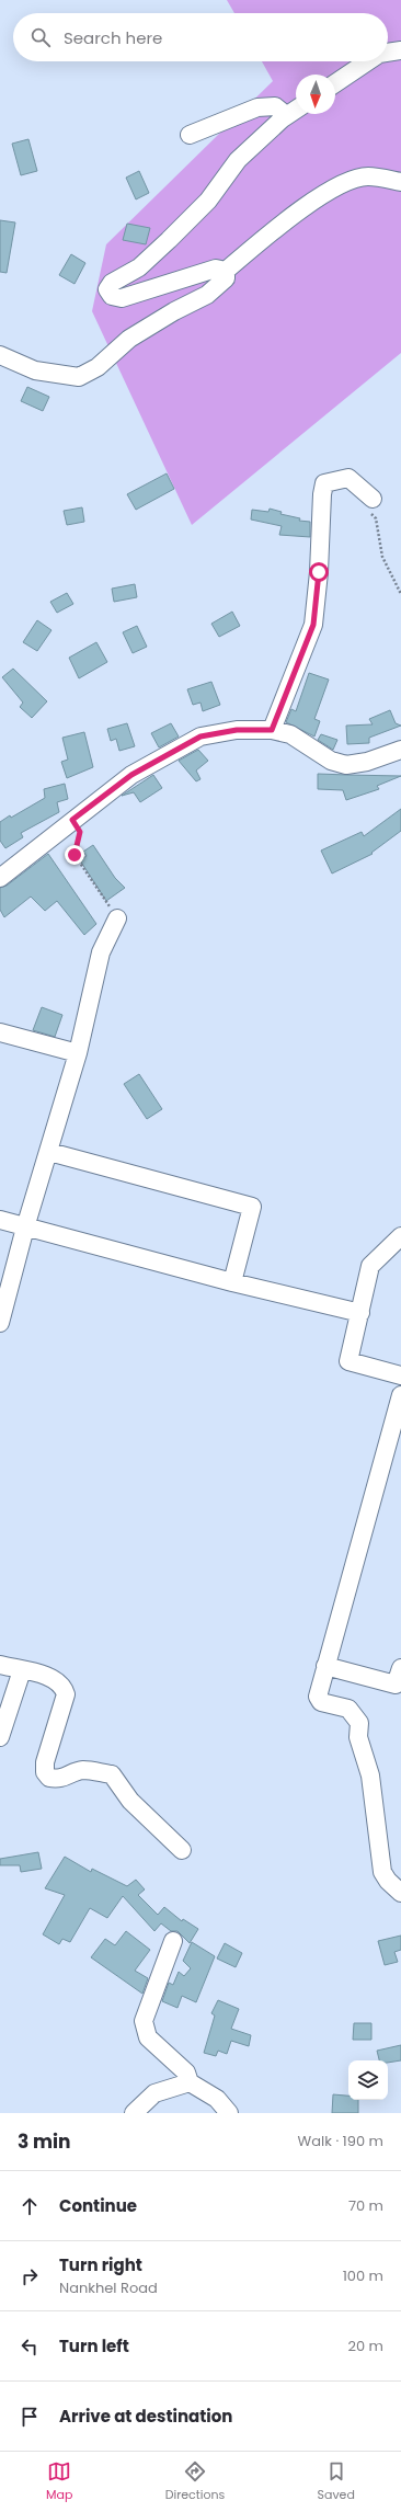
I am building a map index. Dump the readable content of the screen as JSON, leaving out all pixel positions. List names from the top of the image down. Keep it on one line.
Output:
{"north":"bottom","page":{"search":"Search here","heading":["3 min","Walk · 190 m"],"list":[["Continue","70 m"],["Turn right","Nankhel Road","100 m"],["Turn left","20 m"],"Arrive at destination"],"nav":["Map","Directions","Saved"]}}
